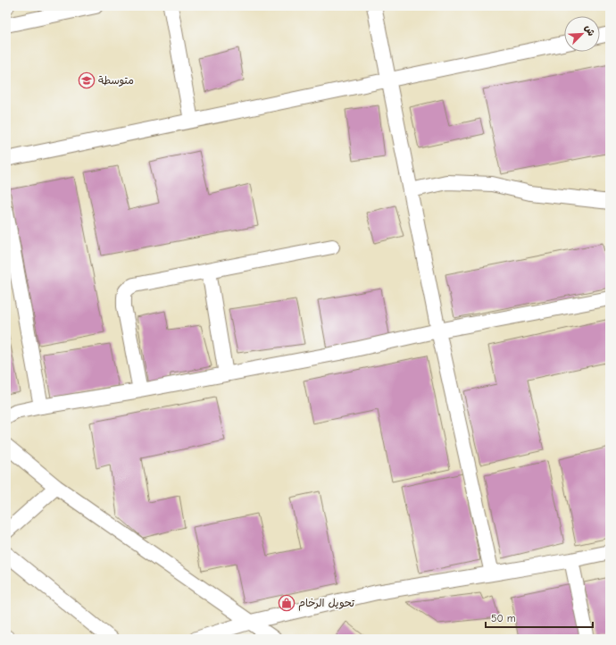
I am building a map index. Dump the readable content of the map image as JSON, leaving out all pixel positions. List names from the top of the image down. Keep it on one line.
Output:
{"places":{"school or university":["متوسطة"],"shop":["تحويل الرخام"]},"scale_bar":"50 m","north":"top right"}
